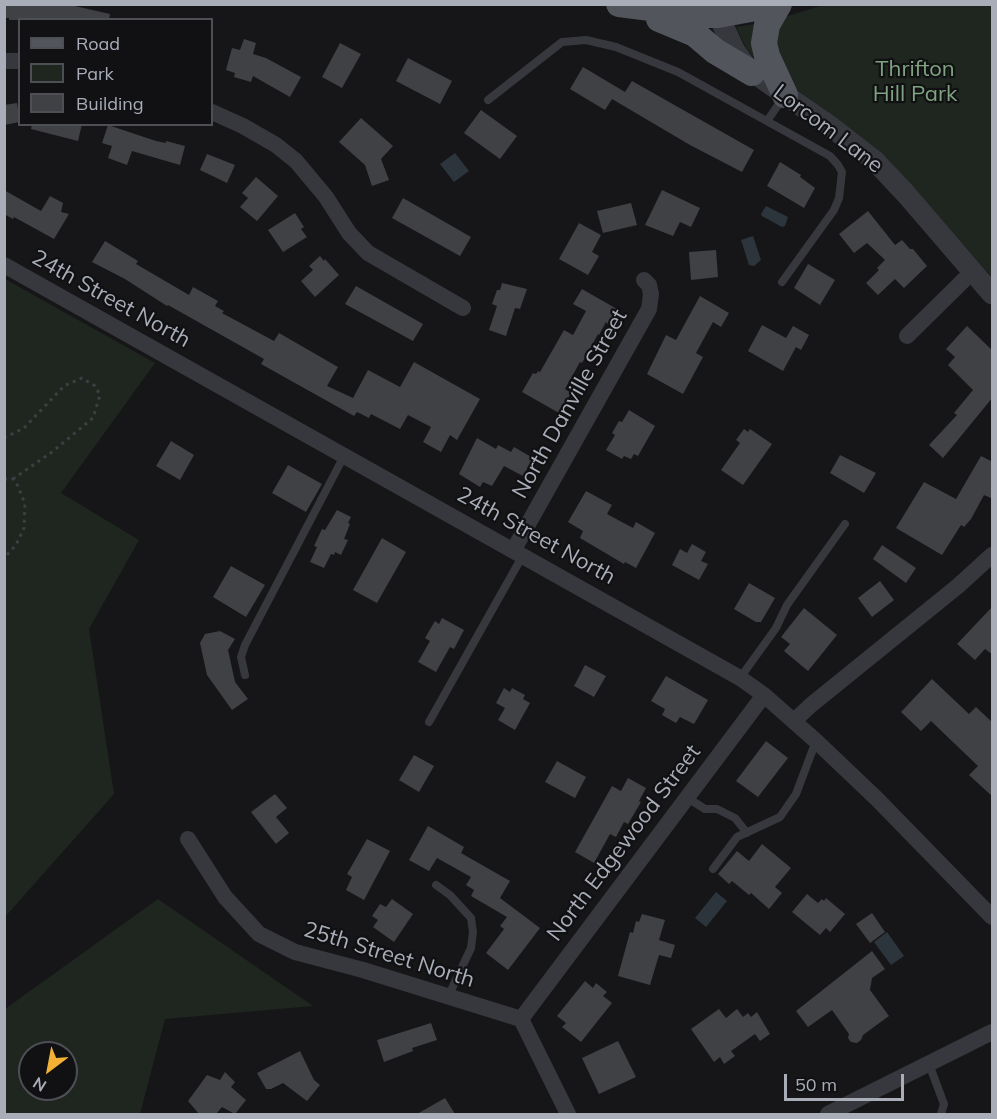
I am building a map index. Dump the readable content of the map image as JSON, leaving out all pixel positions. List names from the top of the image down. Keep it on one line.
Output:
{"streets":{"street":["Lorcom Lane","24th Street North","North Danville Street","North Edgewood Street","25th Street North"]},"crossings":[["24th Street North","North Danville Street"],["24th Street North","North Edgewood Street"],["North Edgewood Street","25th Street North"]],"parks":["Thrifton Hill Park"],"legend":["Road","Park","Building"],"scale_bar":"50 m","north":"bottom left"}
